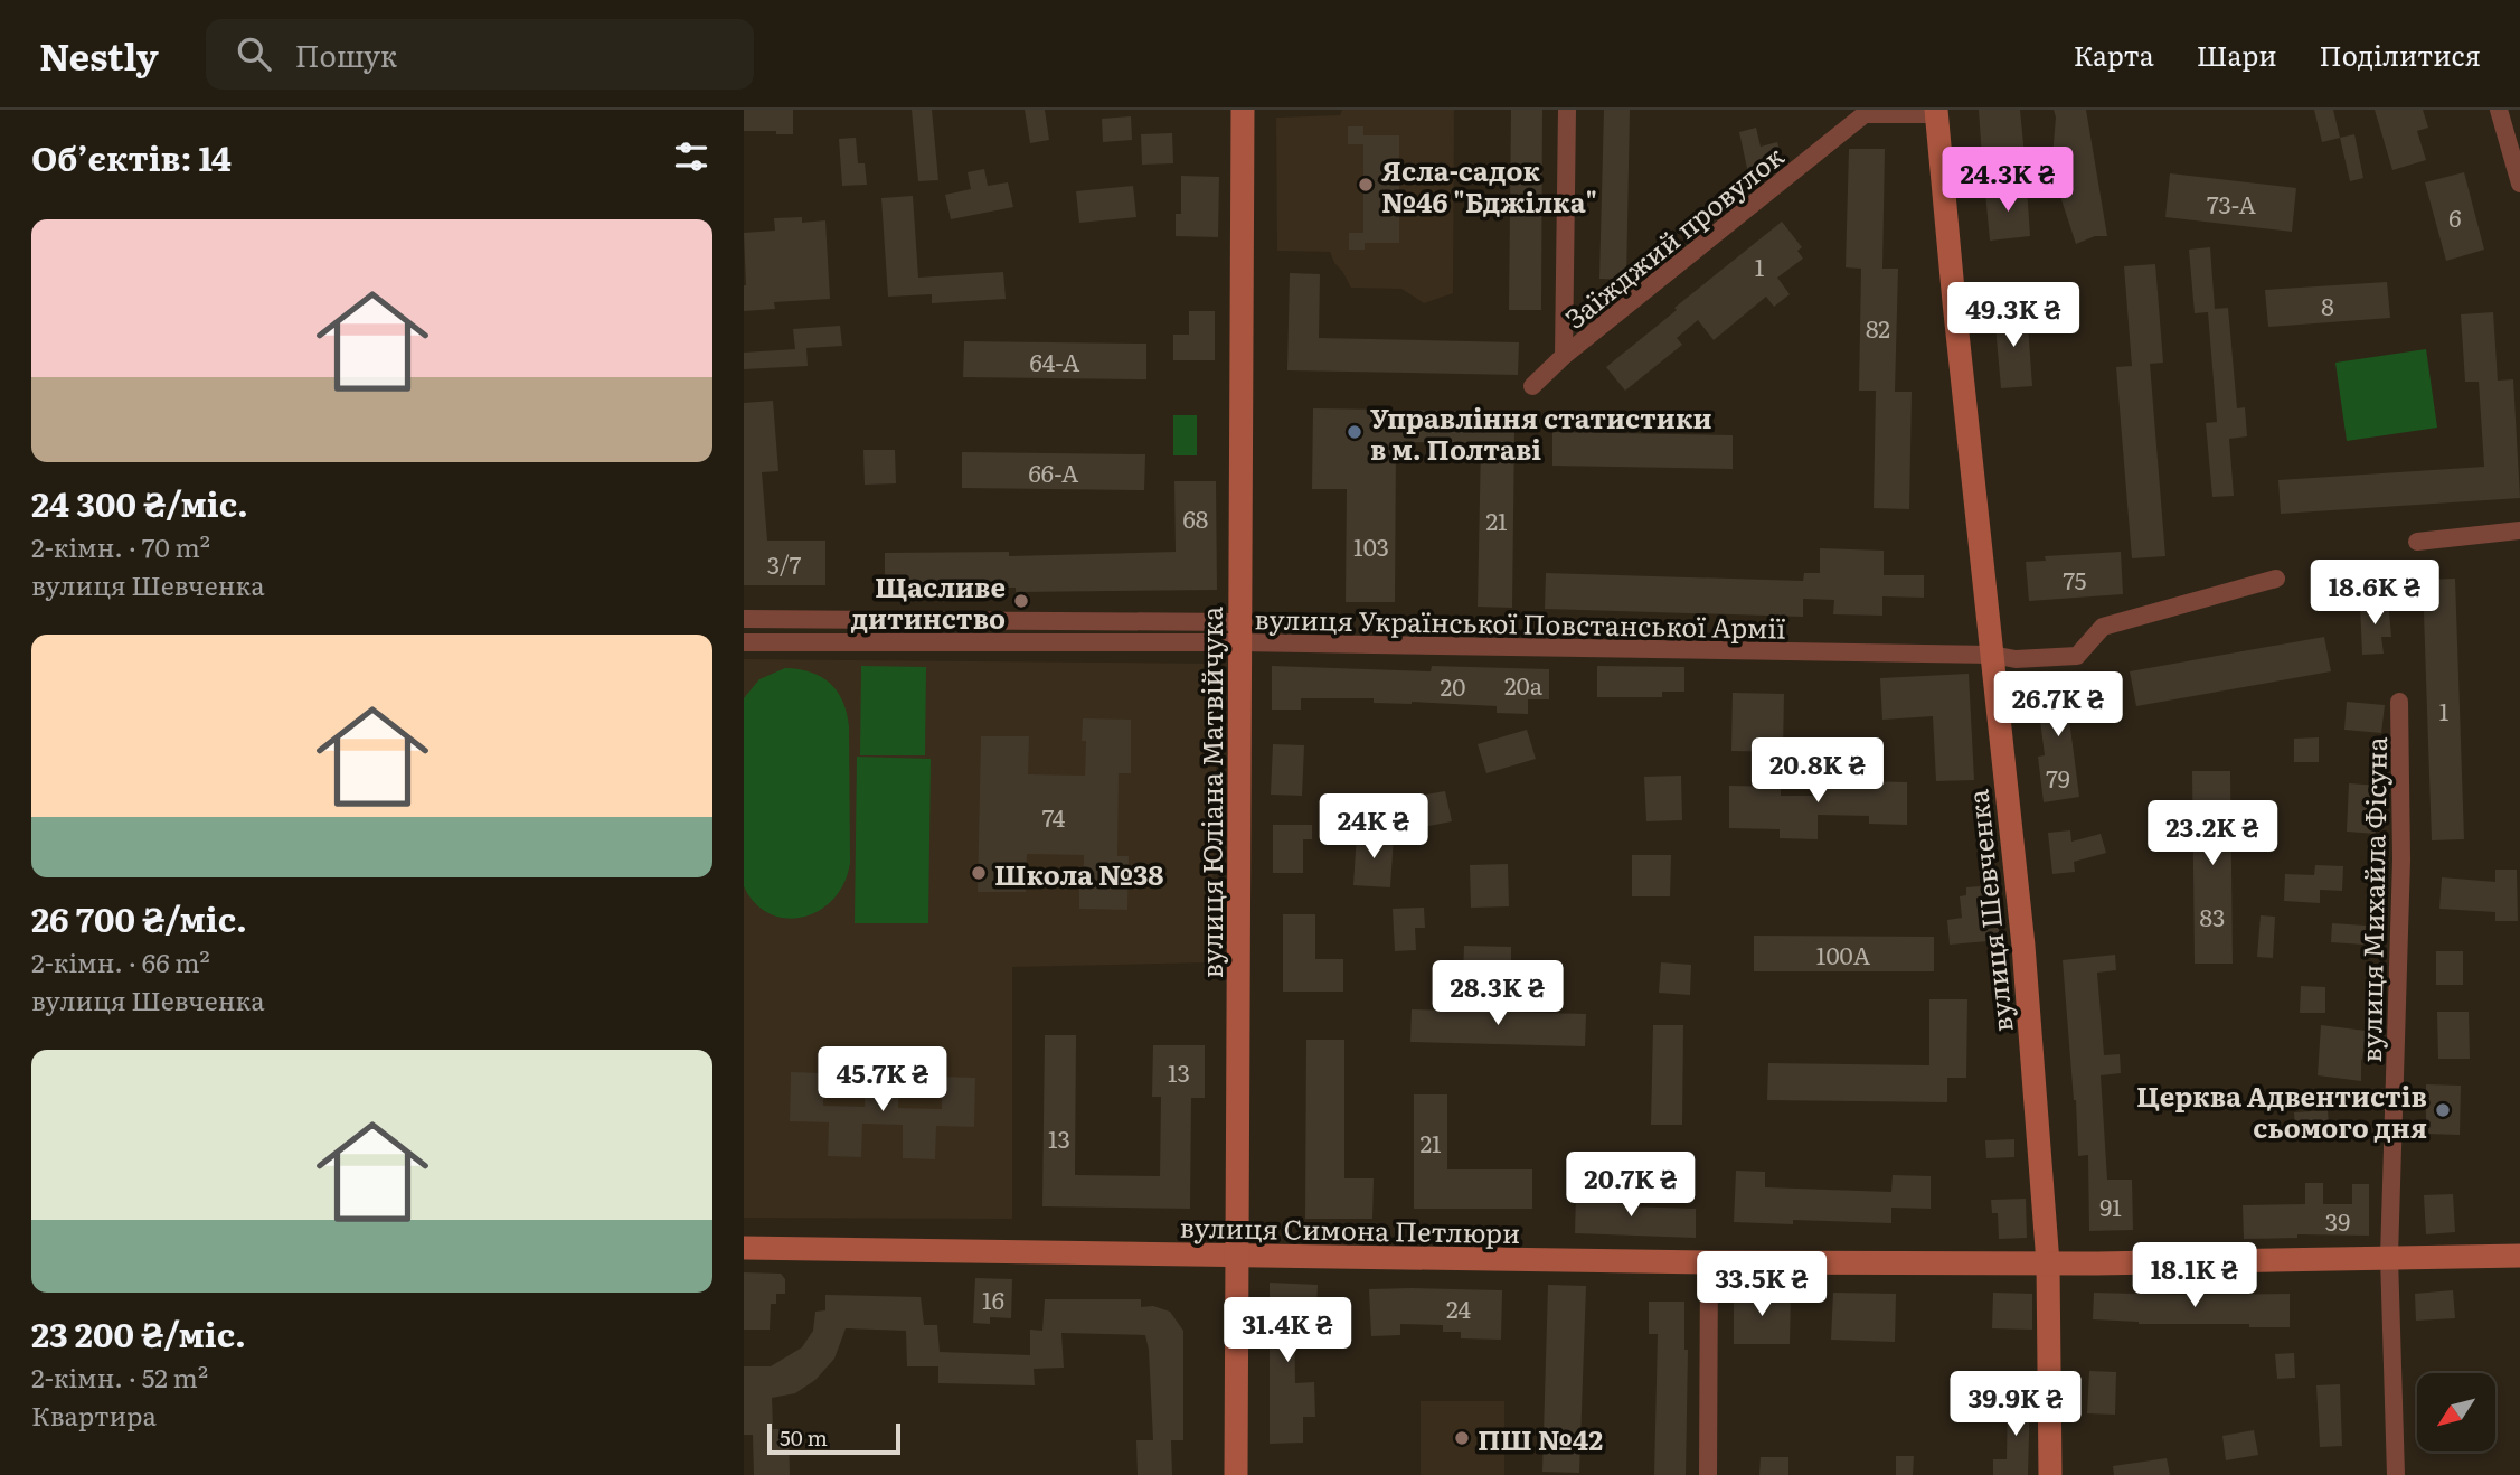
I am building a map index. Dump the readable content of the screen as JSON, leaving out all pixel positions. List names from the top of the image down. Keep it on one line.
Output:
{"streets":{"street":["Заїжджий провулок","вулиця Української Повстанської Армії","вулиця Юліана Матвійчука","вулиця Михайла Фісуна","вулиця Шевченка","вулиця Симона Петлюри"]},"crossings":[["Заїжджий провулок","вулиця Шевченка"],["вулиця Української Повстанської Армії","вулиця Юліана Матвійчука"],["вулиця Української Повстанської Армії","вулиця Шевченка"],["вулиця Юліана Матвійчука","вулиця Симона Петлюри"],["вулиця Михайла Фісуна","вулиця Симона Петлюри"],["вулиця Шевченка","вулиця Симона Петлюри"]],"places":["Ясла-садок №46 \"Бджілка\"","Управління статистики в м. Полтаві","Щасливе дитинство","Школа №38","Церква Адвентистів сьомого дня","ПШ №42"],"house_numbers":["73-А","6","1","8","82","64-А","66-А","68","21","103","3/7","75","20а","20","1","79","74","83","100А","13","13","21","91","39","16","24"],"scale_bar":"50 m","north":"bottom left","page":{"header":"Nestly","search":"Пошук","nav":["Карта","Шари","Поділитися"],"heading":"Об’єктів: 14","price":["24.3K ₴","49.3K ₴","18.6K ₴","26.7K ₴","20.8K ₴","24K ₴","23.2K ₴","28.3K ₴","45.7K ₴","20.7K ₴","18.1K ₴","33.5K ₴","31.4K ₴","39.9K ₴"],"list":[{"name":"24 300 ₴/міс.","note":"2-кімн. · 70 m² · вулиця Шевченка"},{"name":"26 700 ₴/міс.","note":"2-кімн. · 66 m² · вулиця Шевченка"},{"name":"23 200 ₴/міс.","note":"2-кімн. · 52 m² · Квартира"}],"scale":"50 m"}}
